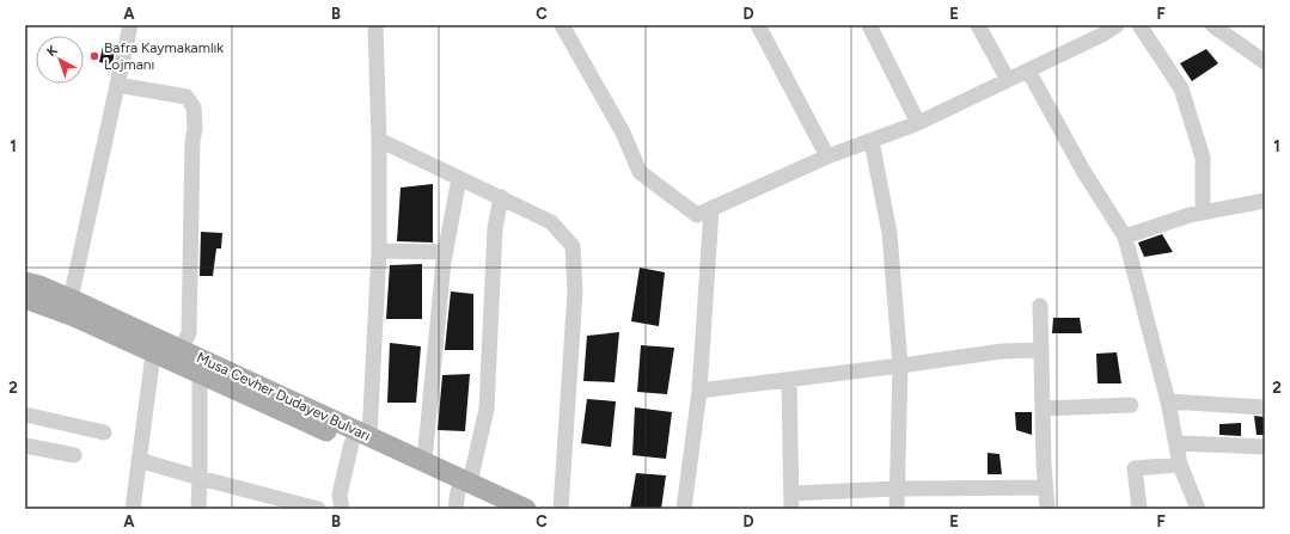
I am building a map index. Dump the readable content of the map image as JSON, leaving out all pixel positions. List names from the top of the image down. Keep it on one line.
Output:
{"streets":{"main road":["Musa Cevher Dudayev Bulvarı"]},"places":["Bafra Kaymakamlık Lojmanı"],"north":"top left","grid":{"columns":["A","B","C","D","E","F"],"rows":["1","2"]}}
